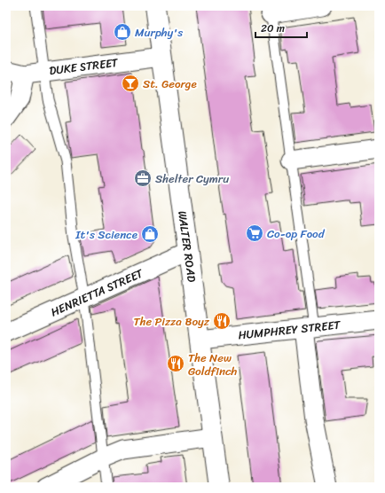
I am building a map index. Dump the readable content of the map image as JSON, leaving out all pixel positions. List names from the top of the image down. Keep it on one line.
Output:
{"streets":{"main road":["WALTER ROAD"],"street":["DUKE STREET","HENRIETTA STREET","HUMPHREY STREET"]},"crossings":[["DUKE STREET","WALTER ROAD"],["WALTER ROAD","HENRIETTA STREET"],["WALTER ROAD","HUMPHREY STREET"]],"places":{"shop":["Murphy's","It's Science"],"bar":["St. George"],"office":["Shelter Cymru"],"supermarket":["Co-op Food"],"restaurant":["The Pizza Boyz","The New Goldfinch"]},"scale_bar":"20 m"}
